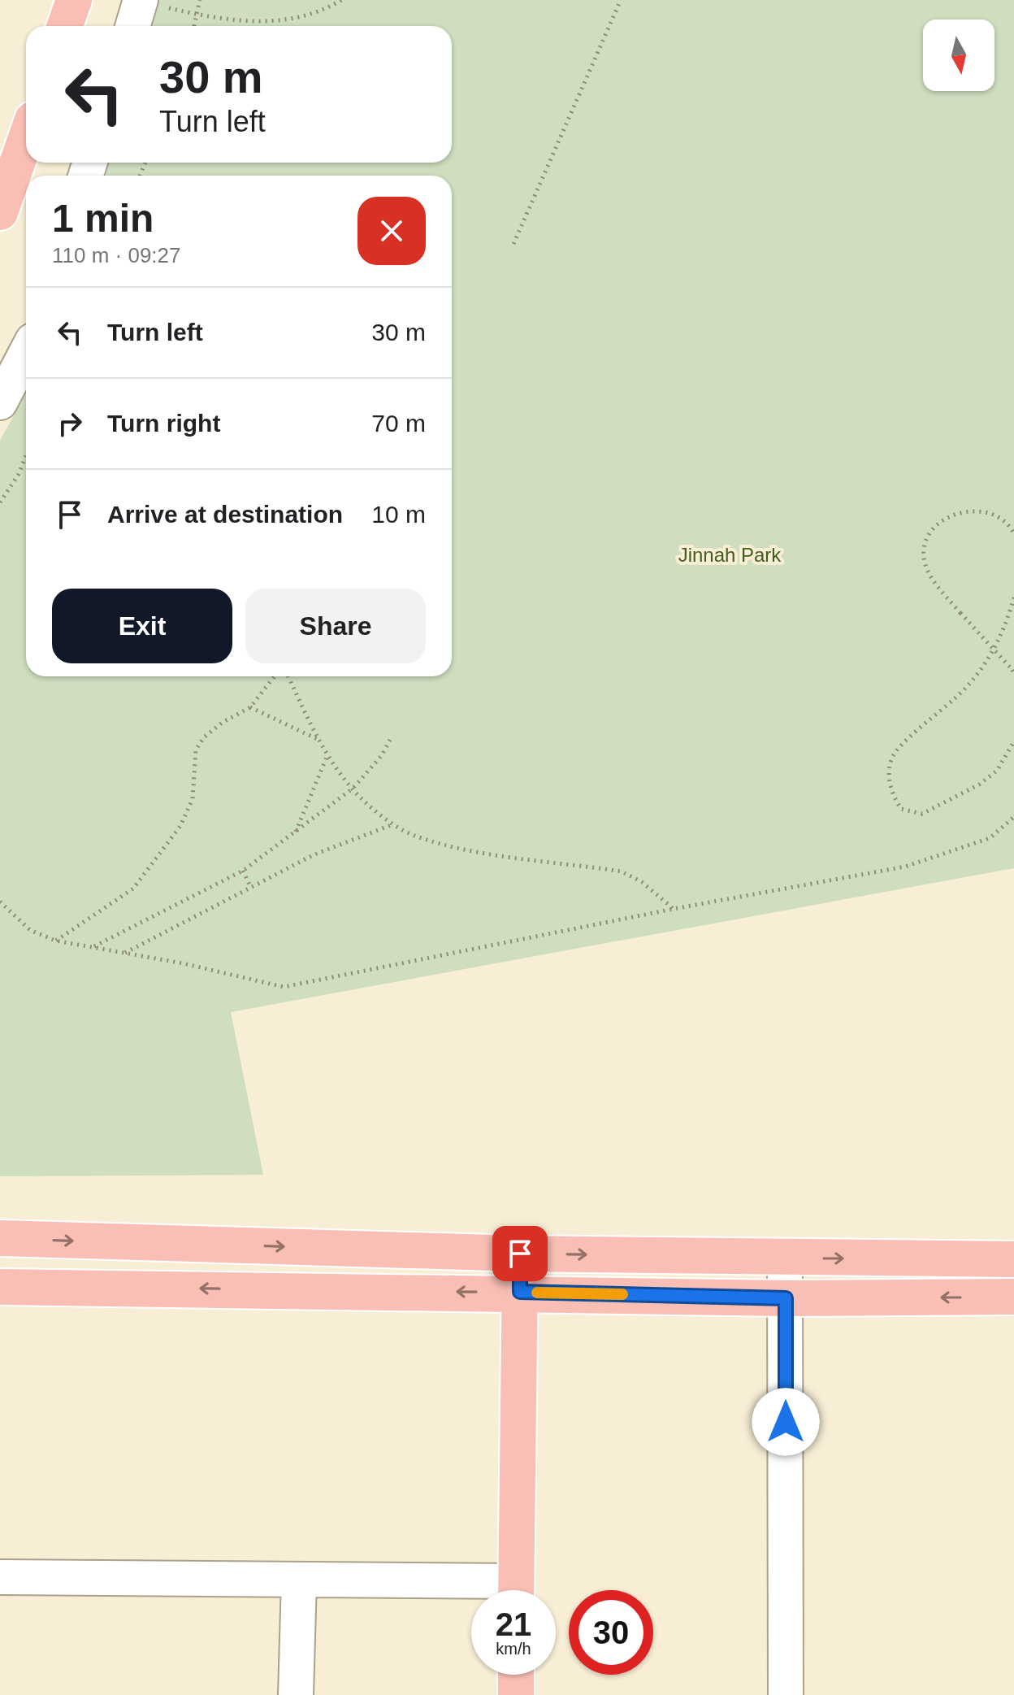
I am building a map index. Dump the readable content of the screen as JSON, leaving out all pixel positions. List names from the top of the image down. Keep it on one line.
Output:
{"parks":["Jinnah Park"],"north":"bottom","page":{"turn":["30 m","Turn left"],"heading":["1 min","110 m · 09:27"],"list":[{"name":"Turn left","value":"30 m"},{"name":"Turn right","value":"70 m"},{"name":"Arrive at destination","value":"10 m"}],"buttons":["Exit","Share"],"speed":"21 km/h","limit":"30"}}
